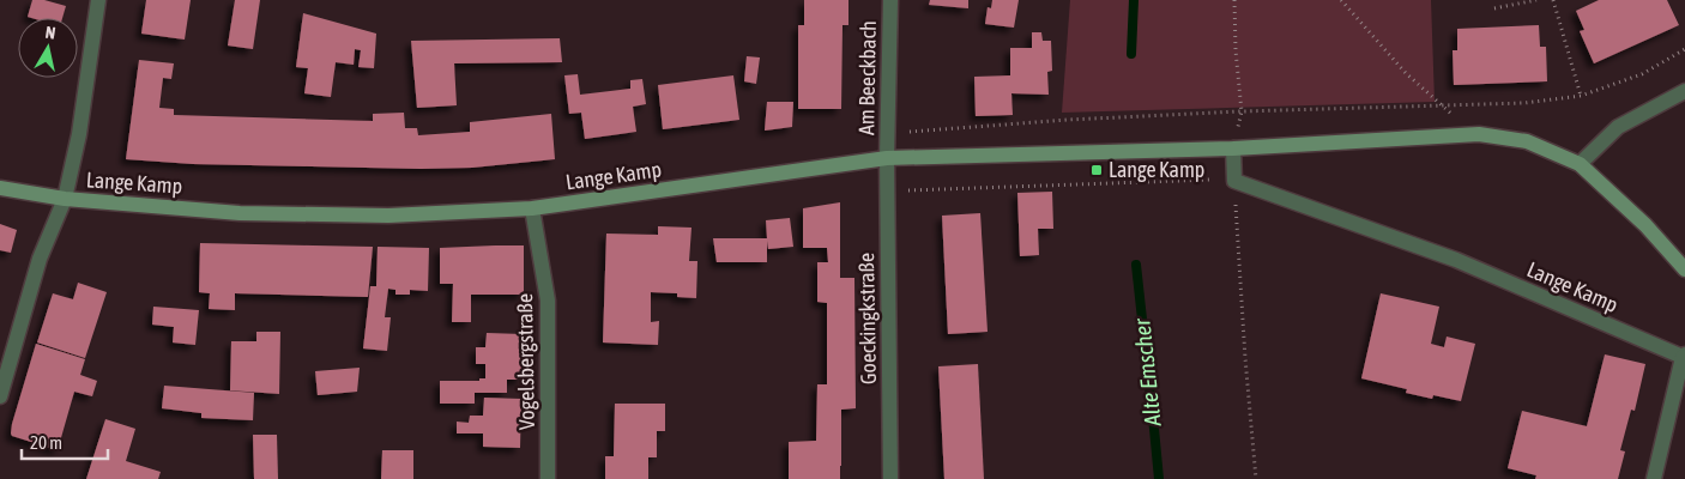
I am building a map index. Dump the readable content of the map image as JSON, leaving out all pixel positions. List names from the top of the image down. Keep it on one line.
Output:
{"streets":{"street":["Am Beeckbach","Lange Kamp","Goeckingkstraße","Vogelsbergstraße"]},"crossings":[["Am Beeckbach","Lange Kamp"],["Am Beeckbach","Goeckingkstraße"],["Lange Kamp","Goeckingkstraße"],["Lange Kamp","Vogelsbergstraße"]],"water":["Alte Emscher"],"places":{"transit":["Lange Kamp"]},"scale_bar":"20 m","north":"top"}
